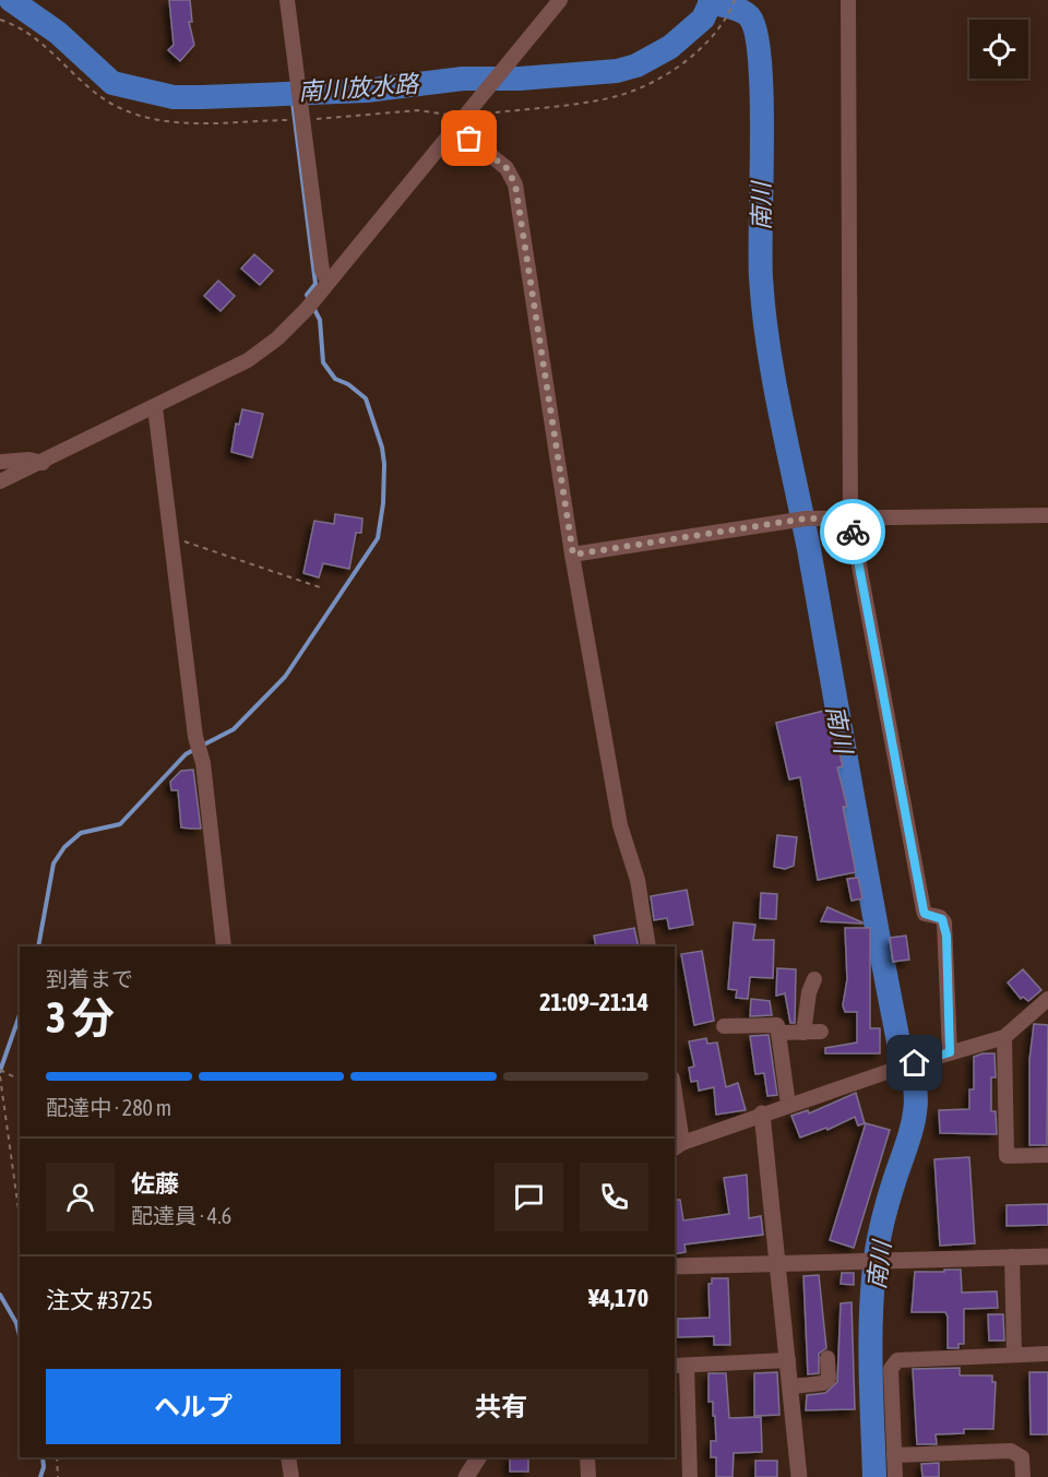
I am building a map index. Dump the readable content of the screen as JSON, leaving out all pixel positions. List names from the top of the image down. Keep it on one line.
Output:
{"water":["南川放水路","南川"],"page":{"heading":["3 分","到着まで","21:09–21:14"],"panel":["佐藤","配達員 · 4.6","注文 #3725","¥4,170"],"bar":"配達中 · 280 m","buttons":["ヘルプ","共有"]}}
